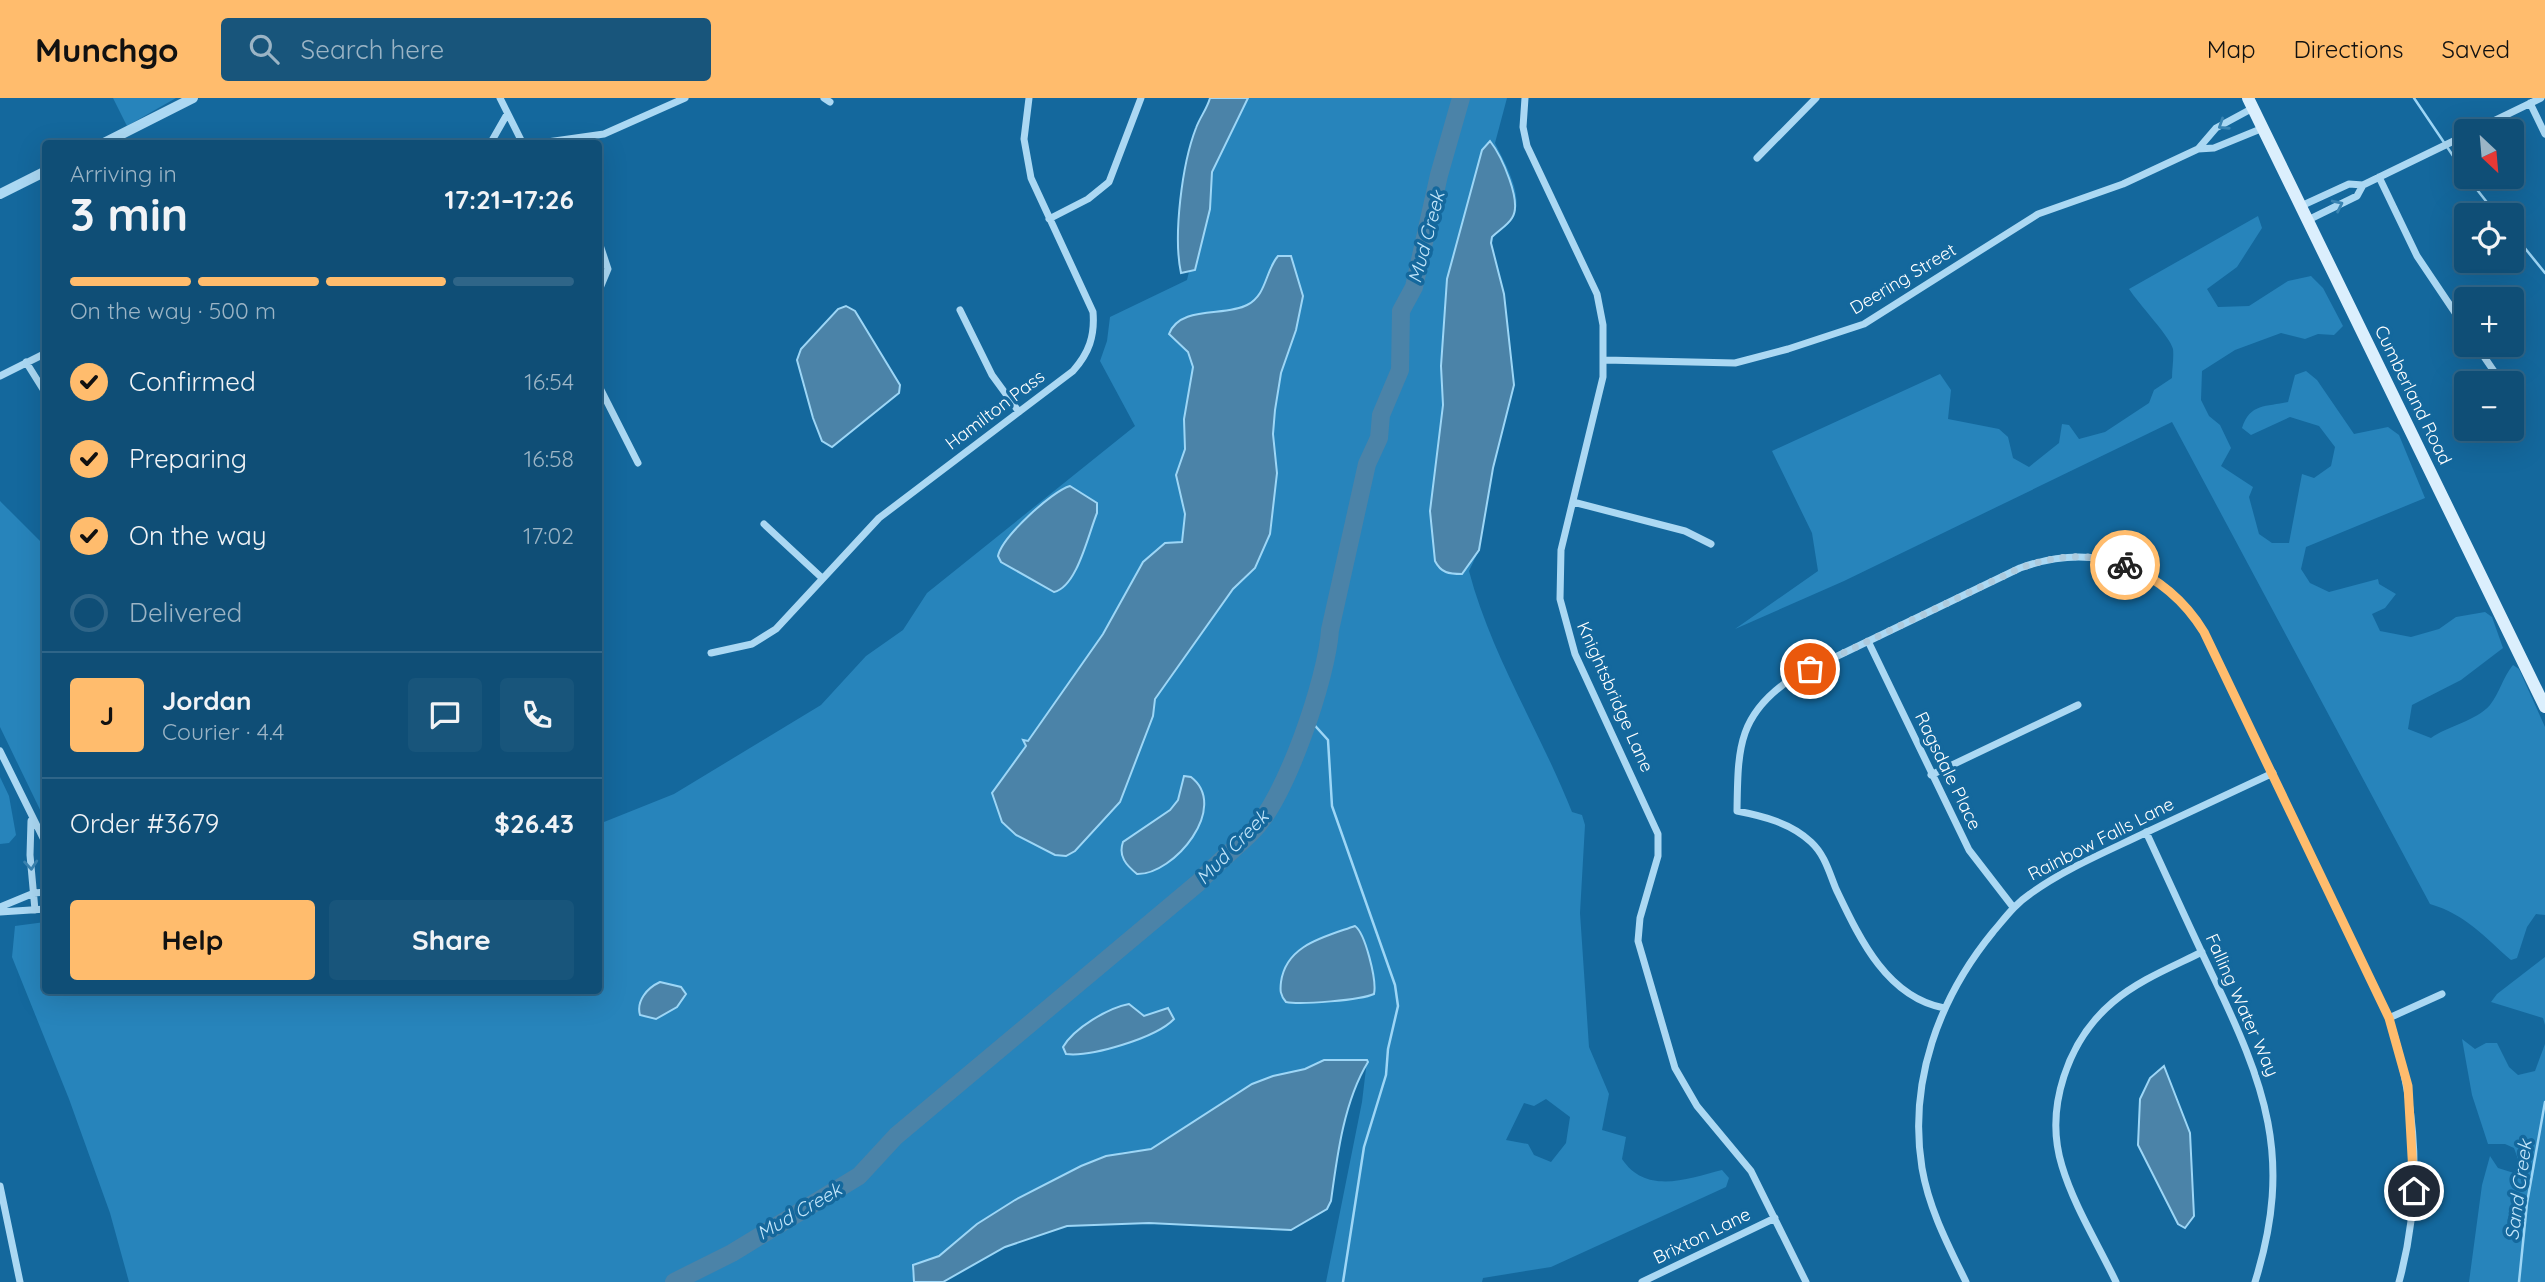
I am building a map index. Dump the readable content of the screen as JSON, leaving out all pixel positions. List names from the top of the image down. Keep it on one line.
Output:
{"streets":{"main road":["Cumberland Road"],"street":["Deering Street","Hamilton Pass","Knightsbridge Lane","Ragsdale Place","Rainbow Falls Lane","Falling Water Way","Brixton Lane"]},"crossings":[["Deering Street","Cumberland Road"],["Deering Street","Knightsbridge Lane"],["Knightsbridge Lane","Brixton Lane"],["Ragsdale Place","Rainbow Falls Lane"],["Rainbow Falls Lane","Falling Water Way"]],"water":["Mud Creek","Sand Creek"],"north":"bottom right","page":{"header":"Munchgo","search":"Search here","nav":["Map","Directions","Saved"],"map_buttons":["+","−"],"heading":["3 min","Arriving in","17:21–17:26"],"panel":["Jordan","Courier · 4.4","Order #3679","$26.43"],"bar":"On the way · 500 m","list":[["Confirmed","16:54"],["Preparing","16:58"],["On the way","17:02"],"Delivered"],"round":"J","buttons":["Help","Share"]}}
